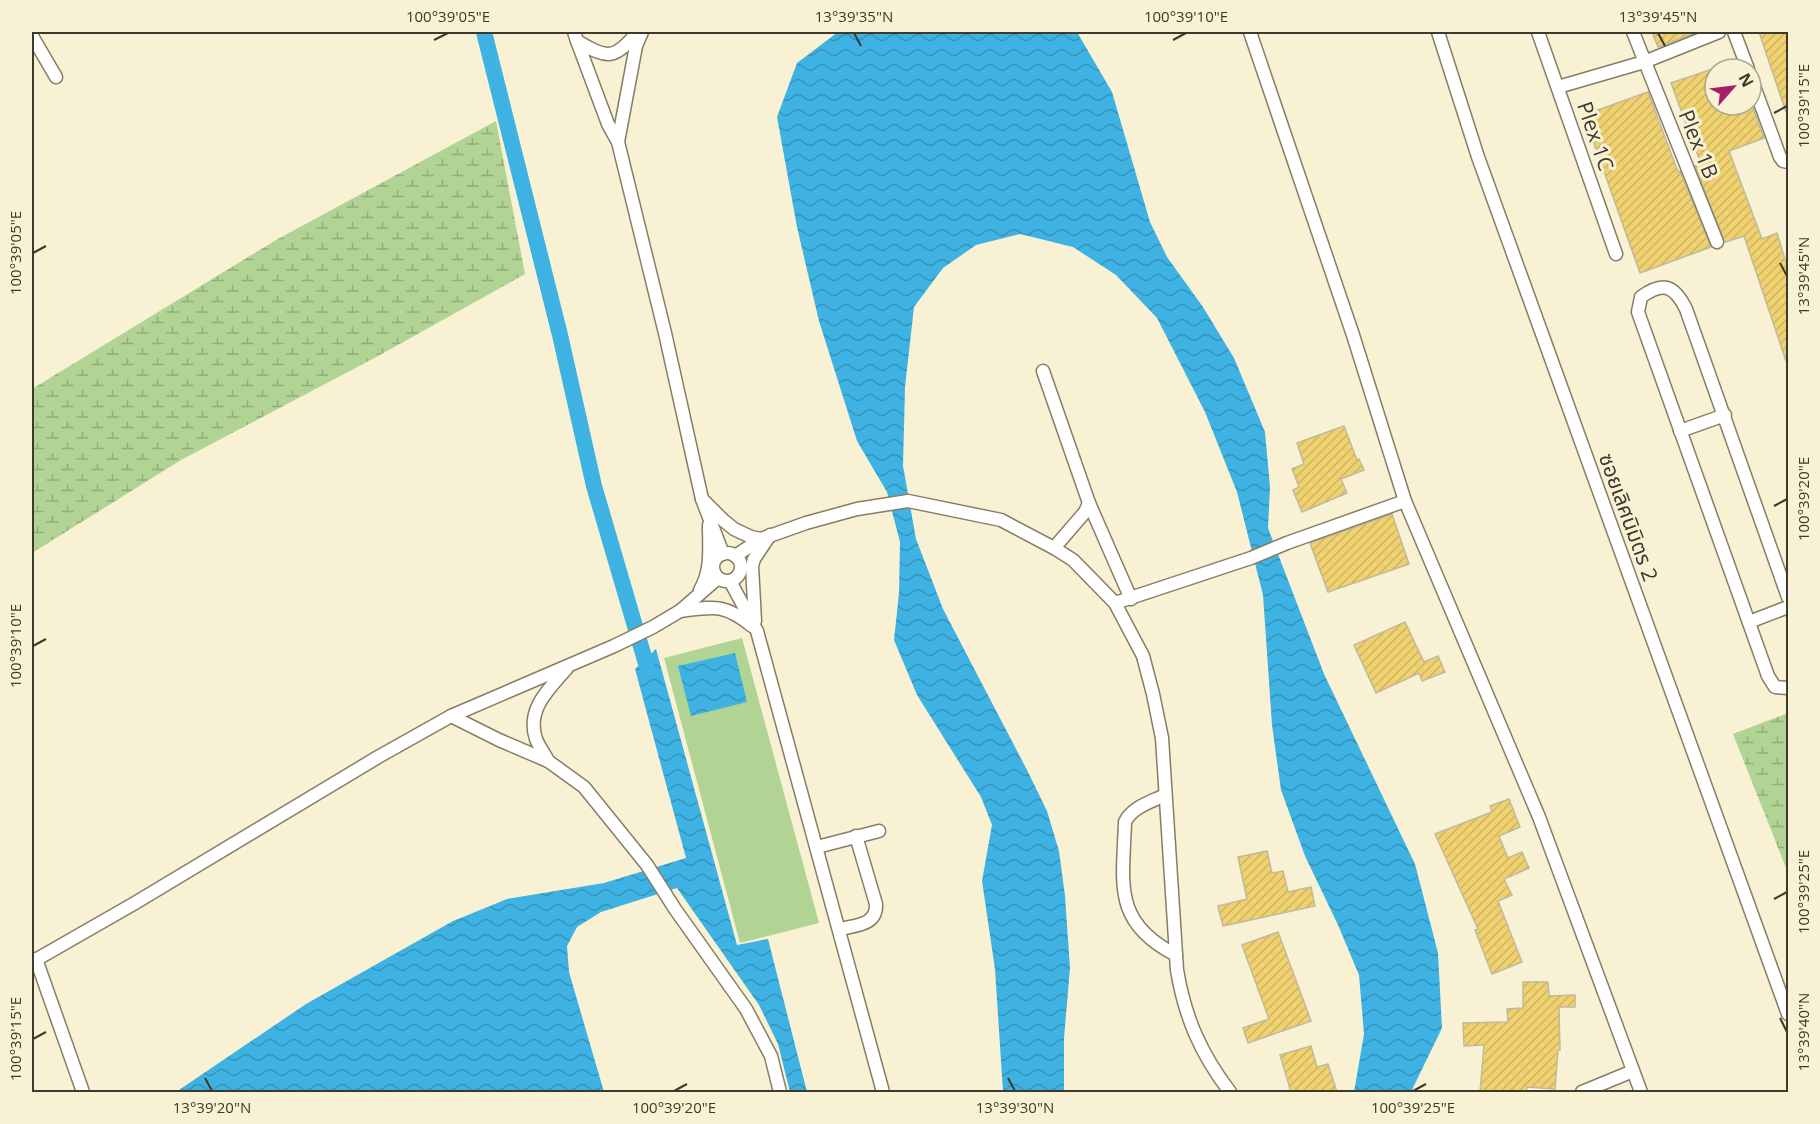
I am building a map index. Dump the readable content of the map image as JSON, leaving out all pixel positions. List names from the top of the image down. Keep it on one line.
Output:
{"streets":{"street":["Plex 1C","Plex 1B","ซอยเลิศนิมิตร 2"]},"north":"top right","coordinates":["100°39'05\"E","13°39'35\"N","100°39'10\"E","13°39'45\"N","100°39'15\"E","100°39'20\"E","100°39'25\"E","13°39'40\"N","13°39'20\"N","13°39'30\"N"]}
